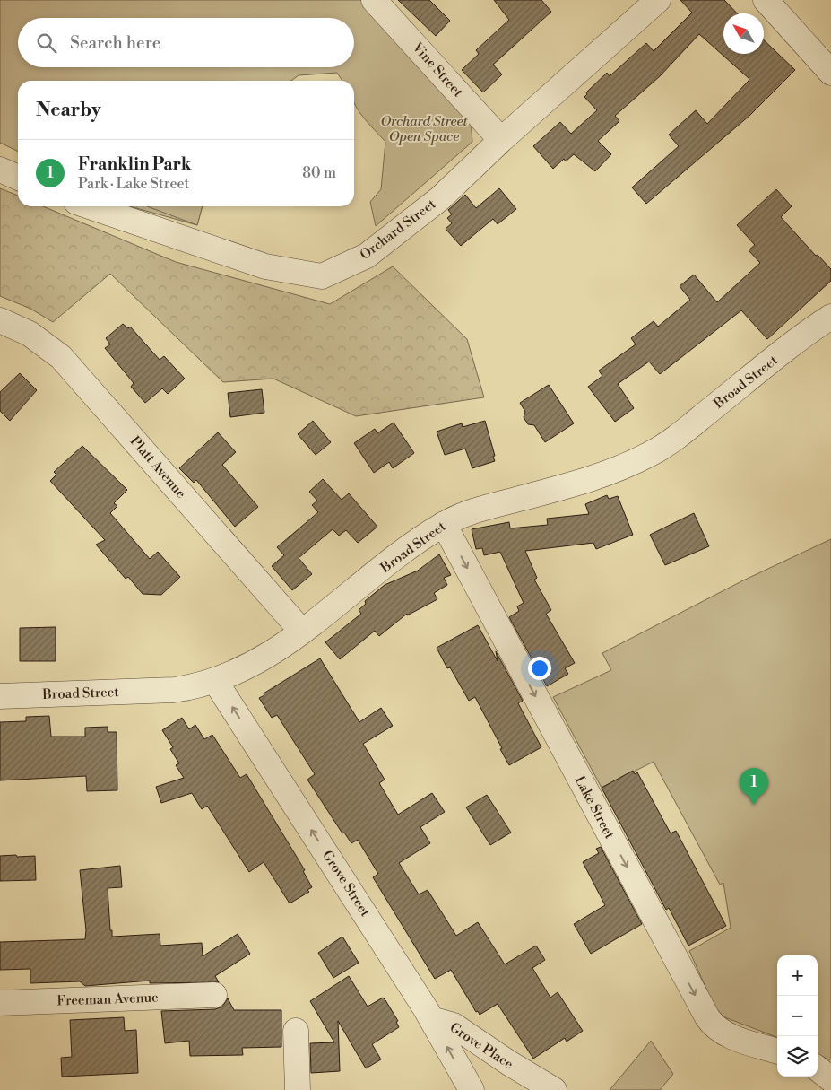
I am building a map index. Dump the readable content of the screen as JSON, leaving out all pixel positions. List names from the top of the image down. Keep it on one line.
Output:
{"streets":{"street":["Vine Street","Orchard Street","Broad Street","Platt Avenue","Lake Street","Grove Street","Freeman Avenue","Grove Place"]},"crossings":[["Vine Street","Orchard Street"],["Broad Street","Platt Avenue"],["Broad Street","Lake Street"],["Broad Street","Grove Street"],["Grove Street","Grove Place"]],"one_way":["Lake Street","Grove Street"],"parks":["Orchard Street Open Space"],"north":"top left","page":{"search":"Search here","heading":"Nearby","list":[{"mark":"1","name":"Franklin Park","note":"Park · Lake Street","value":"80 m"}],"pins":"1","map_buttons":["+","−"]}}
